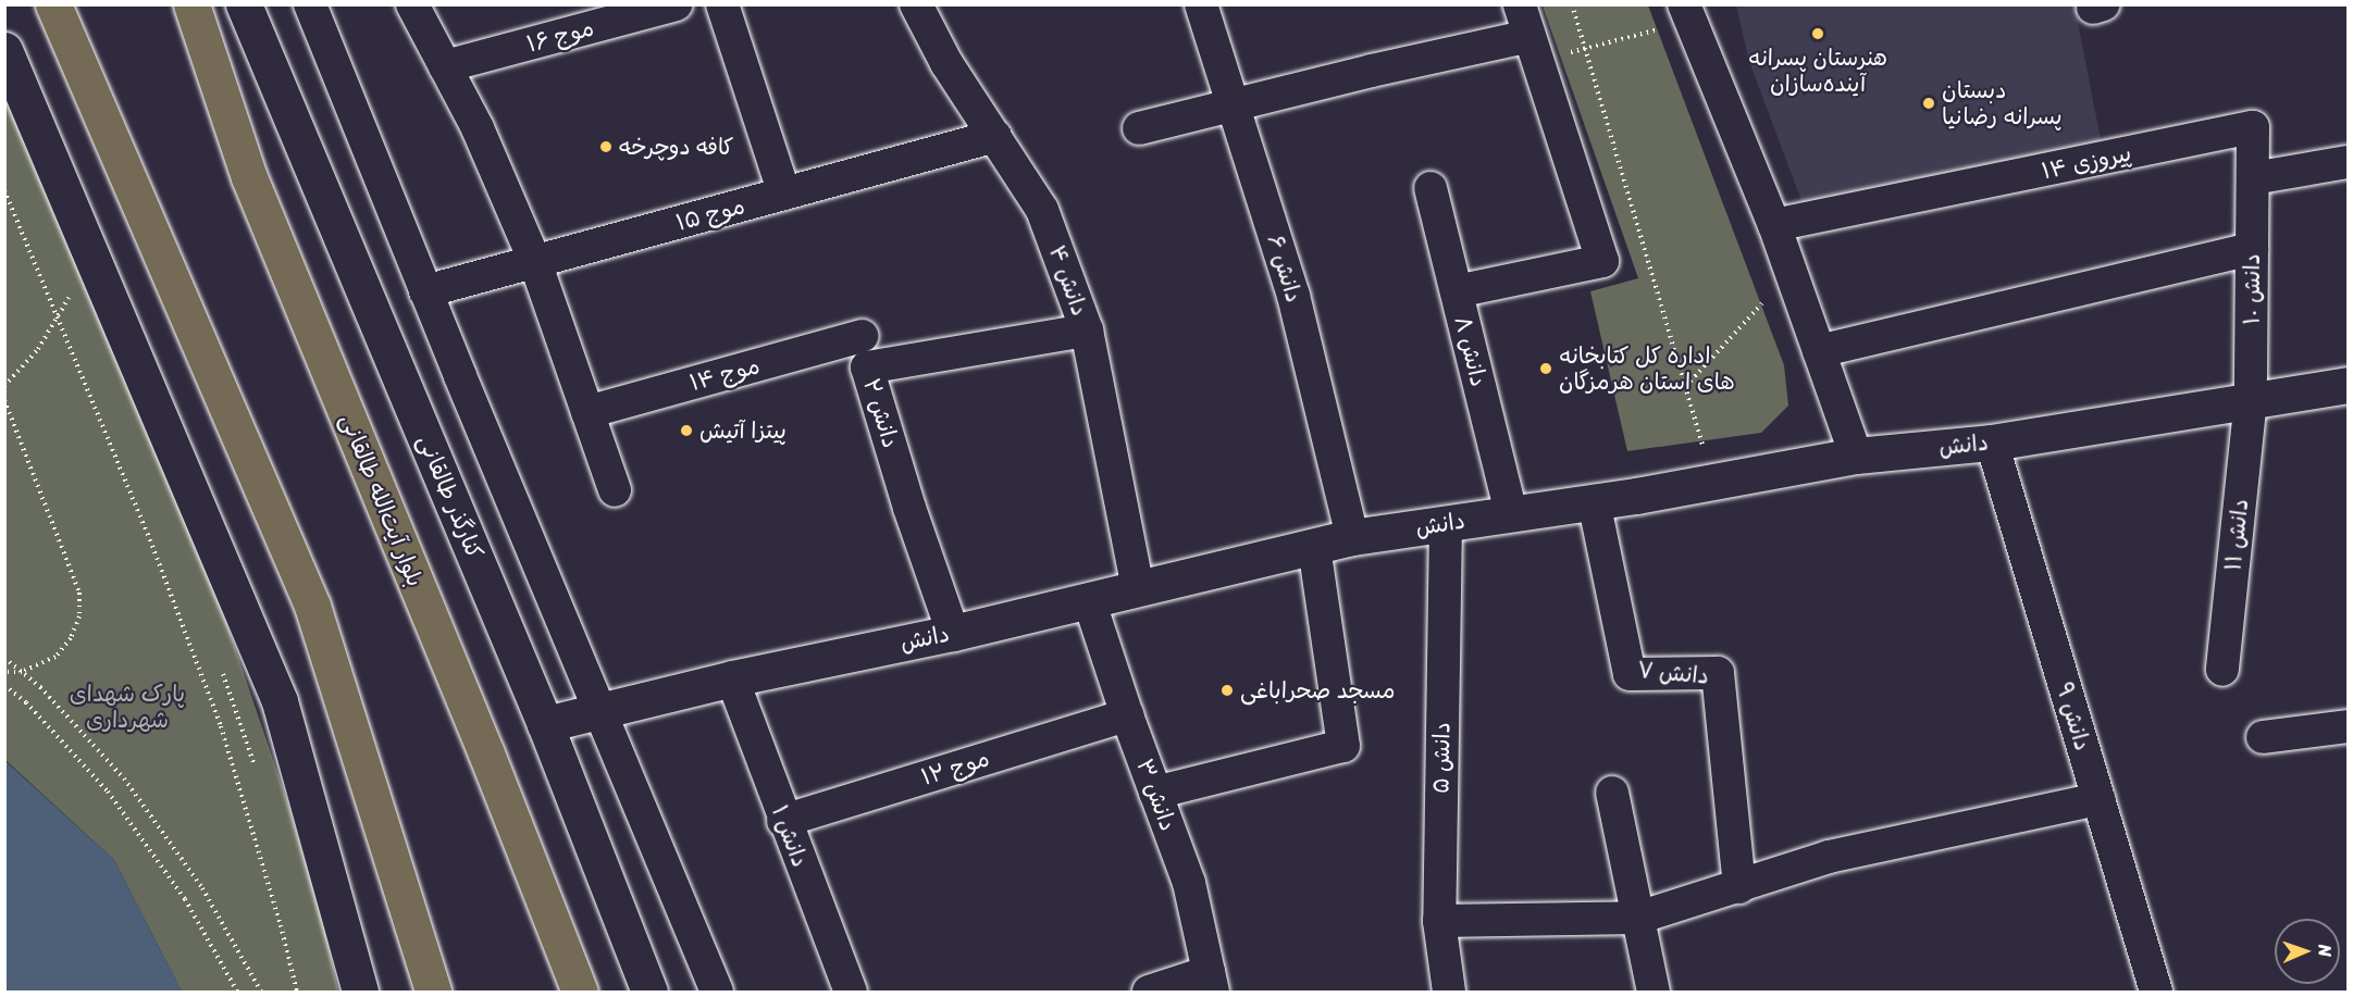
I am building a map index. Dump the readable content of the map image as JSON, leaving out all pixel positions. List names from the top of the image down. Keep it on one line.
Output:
{"streets":{"main road":["بلوار آیت‌الله طالقانی"],"street":["موج ۱۶","پیروزی ۱۴","موج ۱۵","دانش ۶","دانش ۴","دانش ۱۰","دانش ۸","موج ۱۴","دانش ۲","دانش","کنارگذر طالقانی","دانش ۱۱","دانش ۷","دانش ۹","دانش ۵","موج ۱۲","دانش ۳","دانش ۱"]},"crossings":[["پیروزی ۱۴","دانش ۱۰"],["موج ۱۵","دانش ۴"],["دانش ۶","دانش"],["دانش ۴","دانش ۲"],["دانش ۴","دانش"],["دانش ۱۰","دانش"],["دانش ۱۰","دانش ۱۱"],["دانش ۸","دانش"],["دانش ۲","دانش"],["دانش","کنارگذر طالقانی"],["دانش","دانش ۱۱"],["دانش","دانش ۷"],["دانش","دانش ۹"],["دانش","دانش ۵"],["دانش","دانش ۳"],["دانش","دانش ۱"],["موج ۱۲","دانش ۳"],["موج ۱۲","دانش ۱"]],"parks":["پارک شهدای شهرداری"],"places":["هنرستان پسرانه آینده‌سازان","دبستان پسرانه رضانیا","کافه دوچرخه","اداره کل کتابخانه های استان هرمزگان","پیتزا آتیش","مسجد صحراباغی"],"north":"right"}
